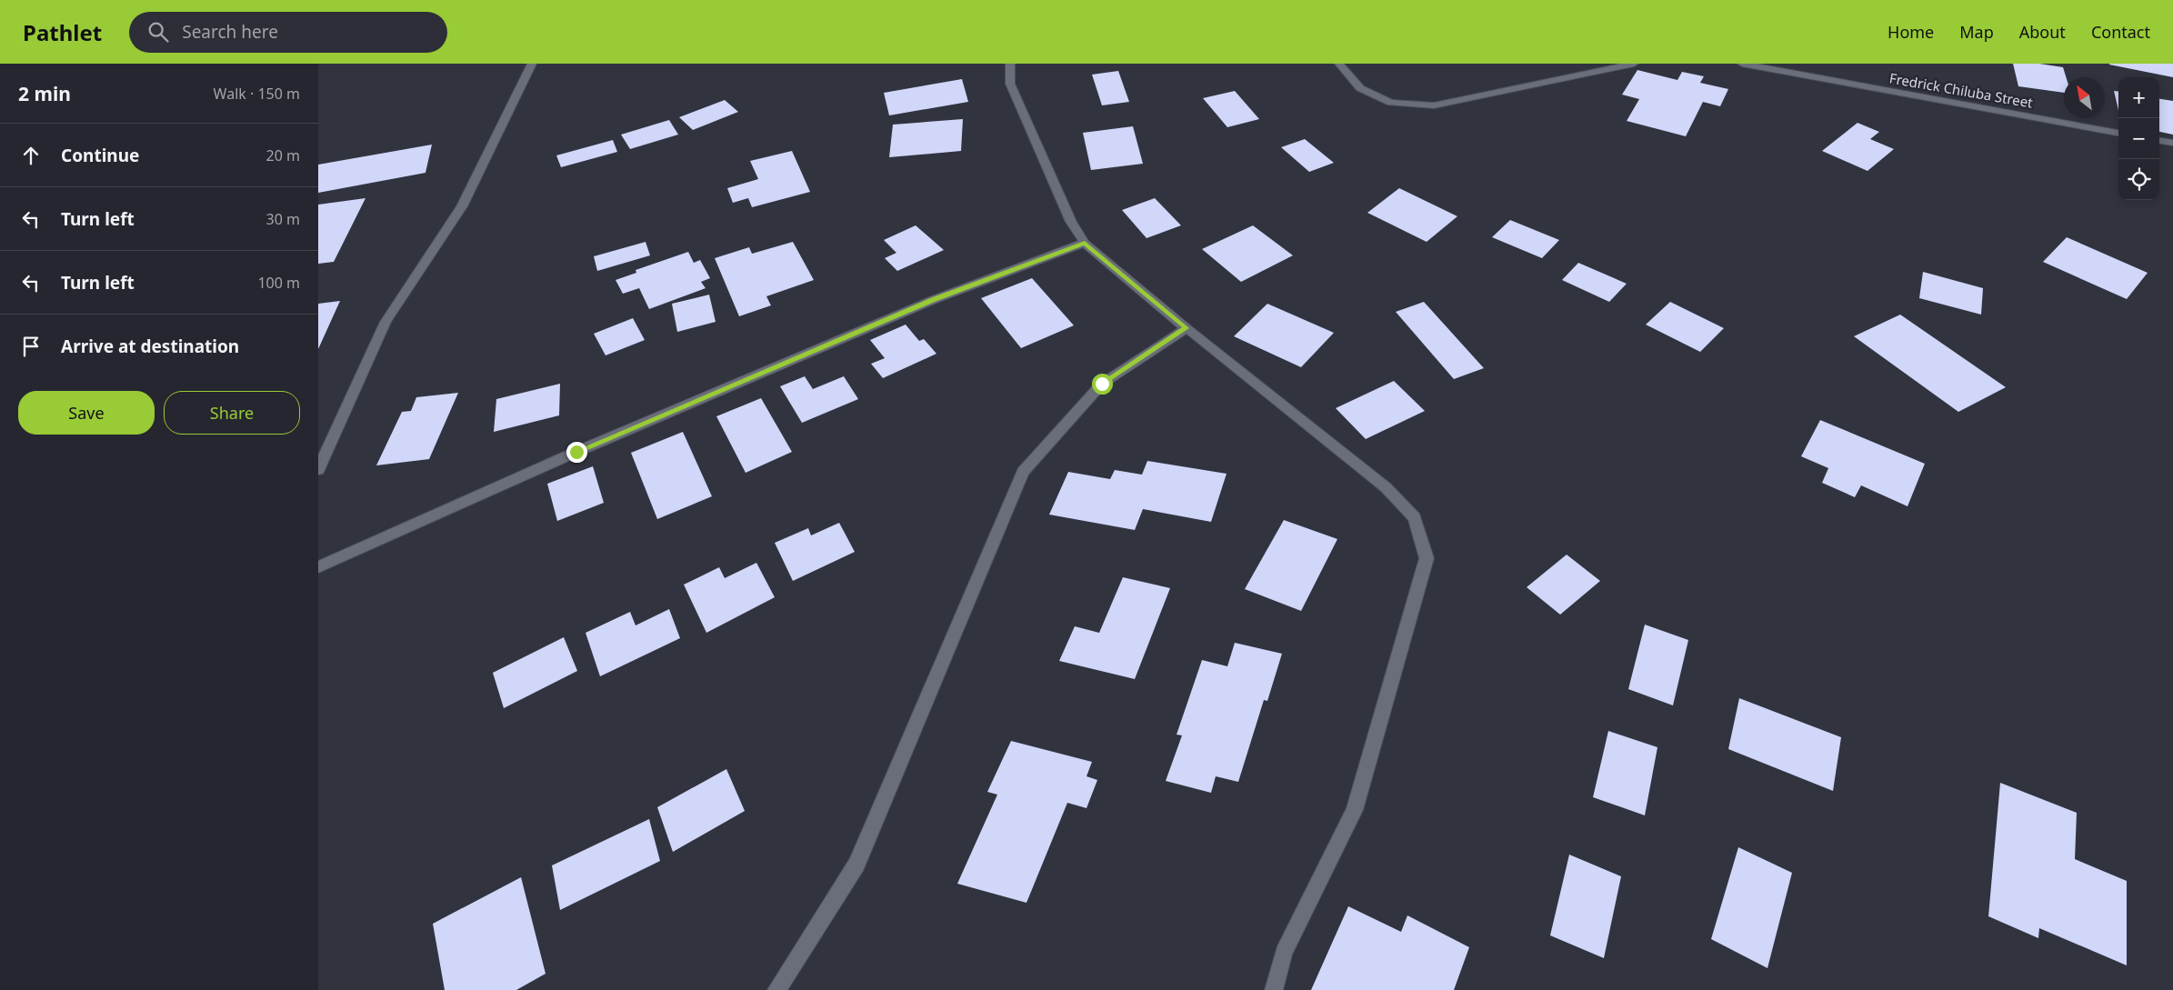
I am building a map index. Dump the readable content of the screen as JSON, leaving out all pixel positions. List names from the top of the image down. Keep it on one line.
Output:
{"streets":{"street":["Fredrick Chiluba Street"]},"north":"top left","page":{"header":"Pathlet","search":"Search here","nav":["Home","Map","About","Contact"],"heading":["2 min","Walk · 150 m"],"map_buttons":["+","−"],"list":[["Continue","20 m"],["Turn left","30 m"],["Turn left","100 m"],"Arrive at destination"],"buttons":["Save","Share"]}}
